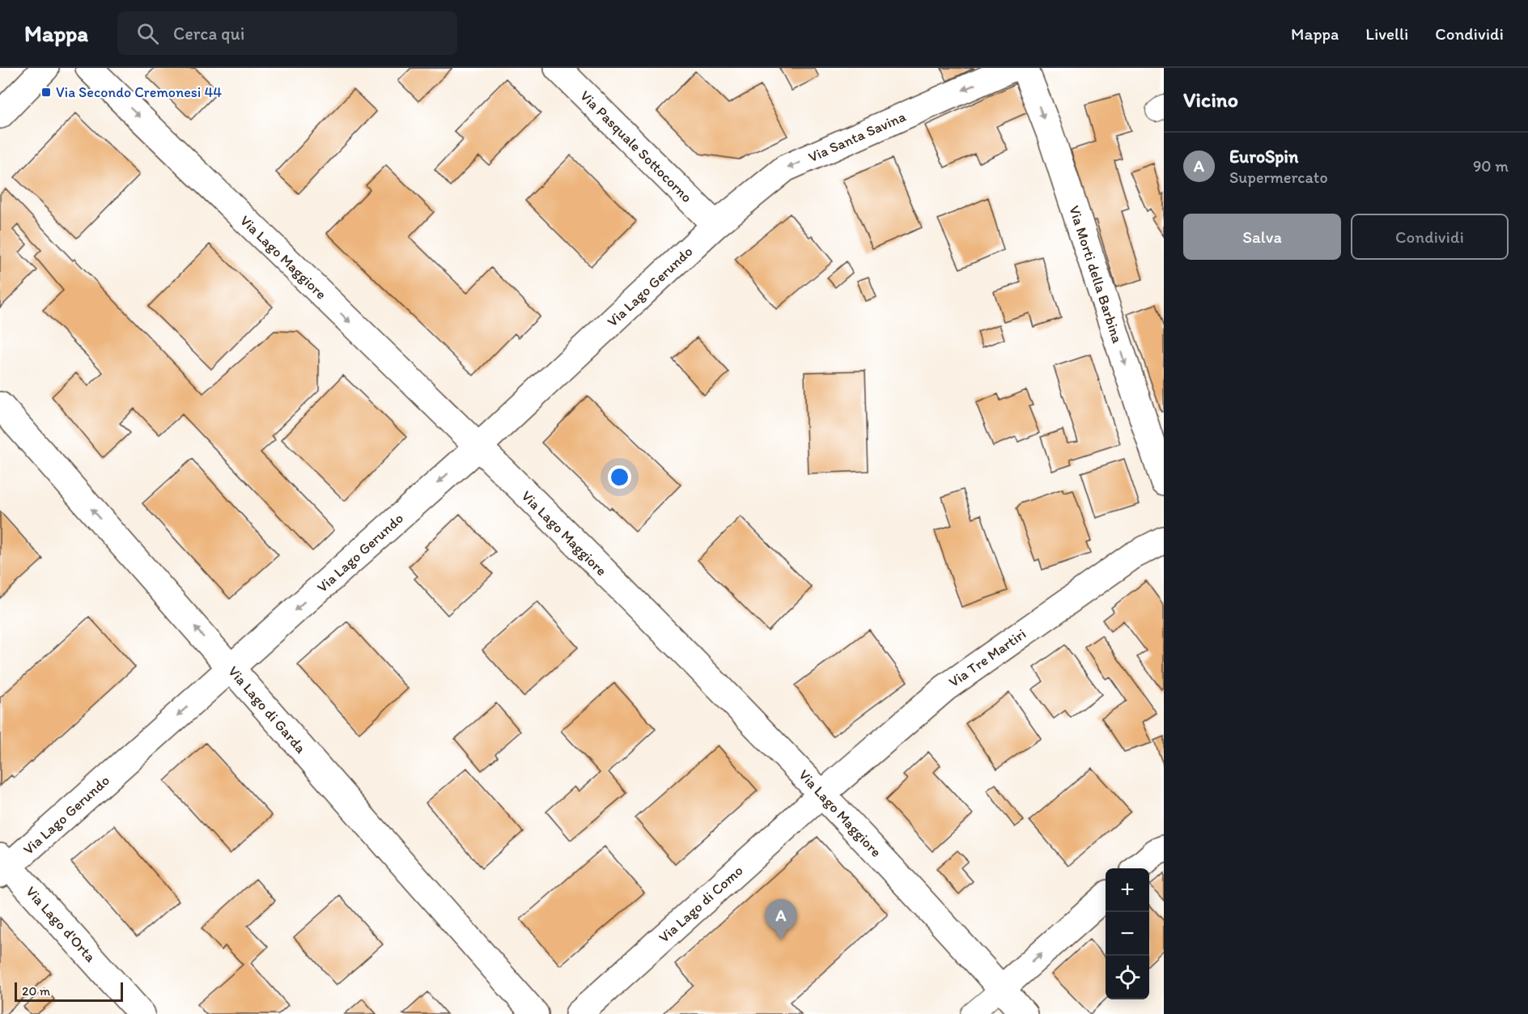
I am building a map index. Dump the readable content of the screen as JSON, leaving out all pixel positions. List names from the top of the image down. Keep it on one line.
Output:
{"streets":{"street":["Via Santa Savina","Via Pasquale Sottocorno","Via Lago Maggiore","Via Morti della Barbina","Via Lago Gerundo","Via Tre Martiri","Via Lago di Garda","Via Lago di Como","Via Lago d'Orta"]},"crossings":[["Via Santa Savina","Via Pasquale Sottocorno"],["Via Santa Savina","Via Lago Gerundo"],["Via Pasquale Sottocorno","Via Lago Gerundo"],["Via Lago Maggiore","Via Lago Gerundo"],["Via Lago Maggiore","Via Tre Martiri"],["Via Lago Maggiore","Via Lago di Como"],["Via Lago Gerundo","Via Lago di Garda"],["Via Lago Gerundo","Via Lago d'Orta"],["Via Tre Martiri","Via Lago di Como"]],"one_way":["Via Santa Savina","Via Lago Maggiore","Via Morti della Barbina","Via Lago Gerundo","Via Lago di Garda"],"places":{"transit":["Via Secondo Cremonesi 44"]},"scale_bar":"20 m","page":{"header":"Mappa","search":"Cerca qui","nav":["Mappa","Livelli","Condividi"],"heading":"Vicino","list":[{"mark":"A","name":"EuroSpin","note":"Supermercato","value":"90 m"}],"buttons":["Salva","Condividi"],"map_buttons":["+","−"],"pins":"A","scale":"20 m"}}
